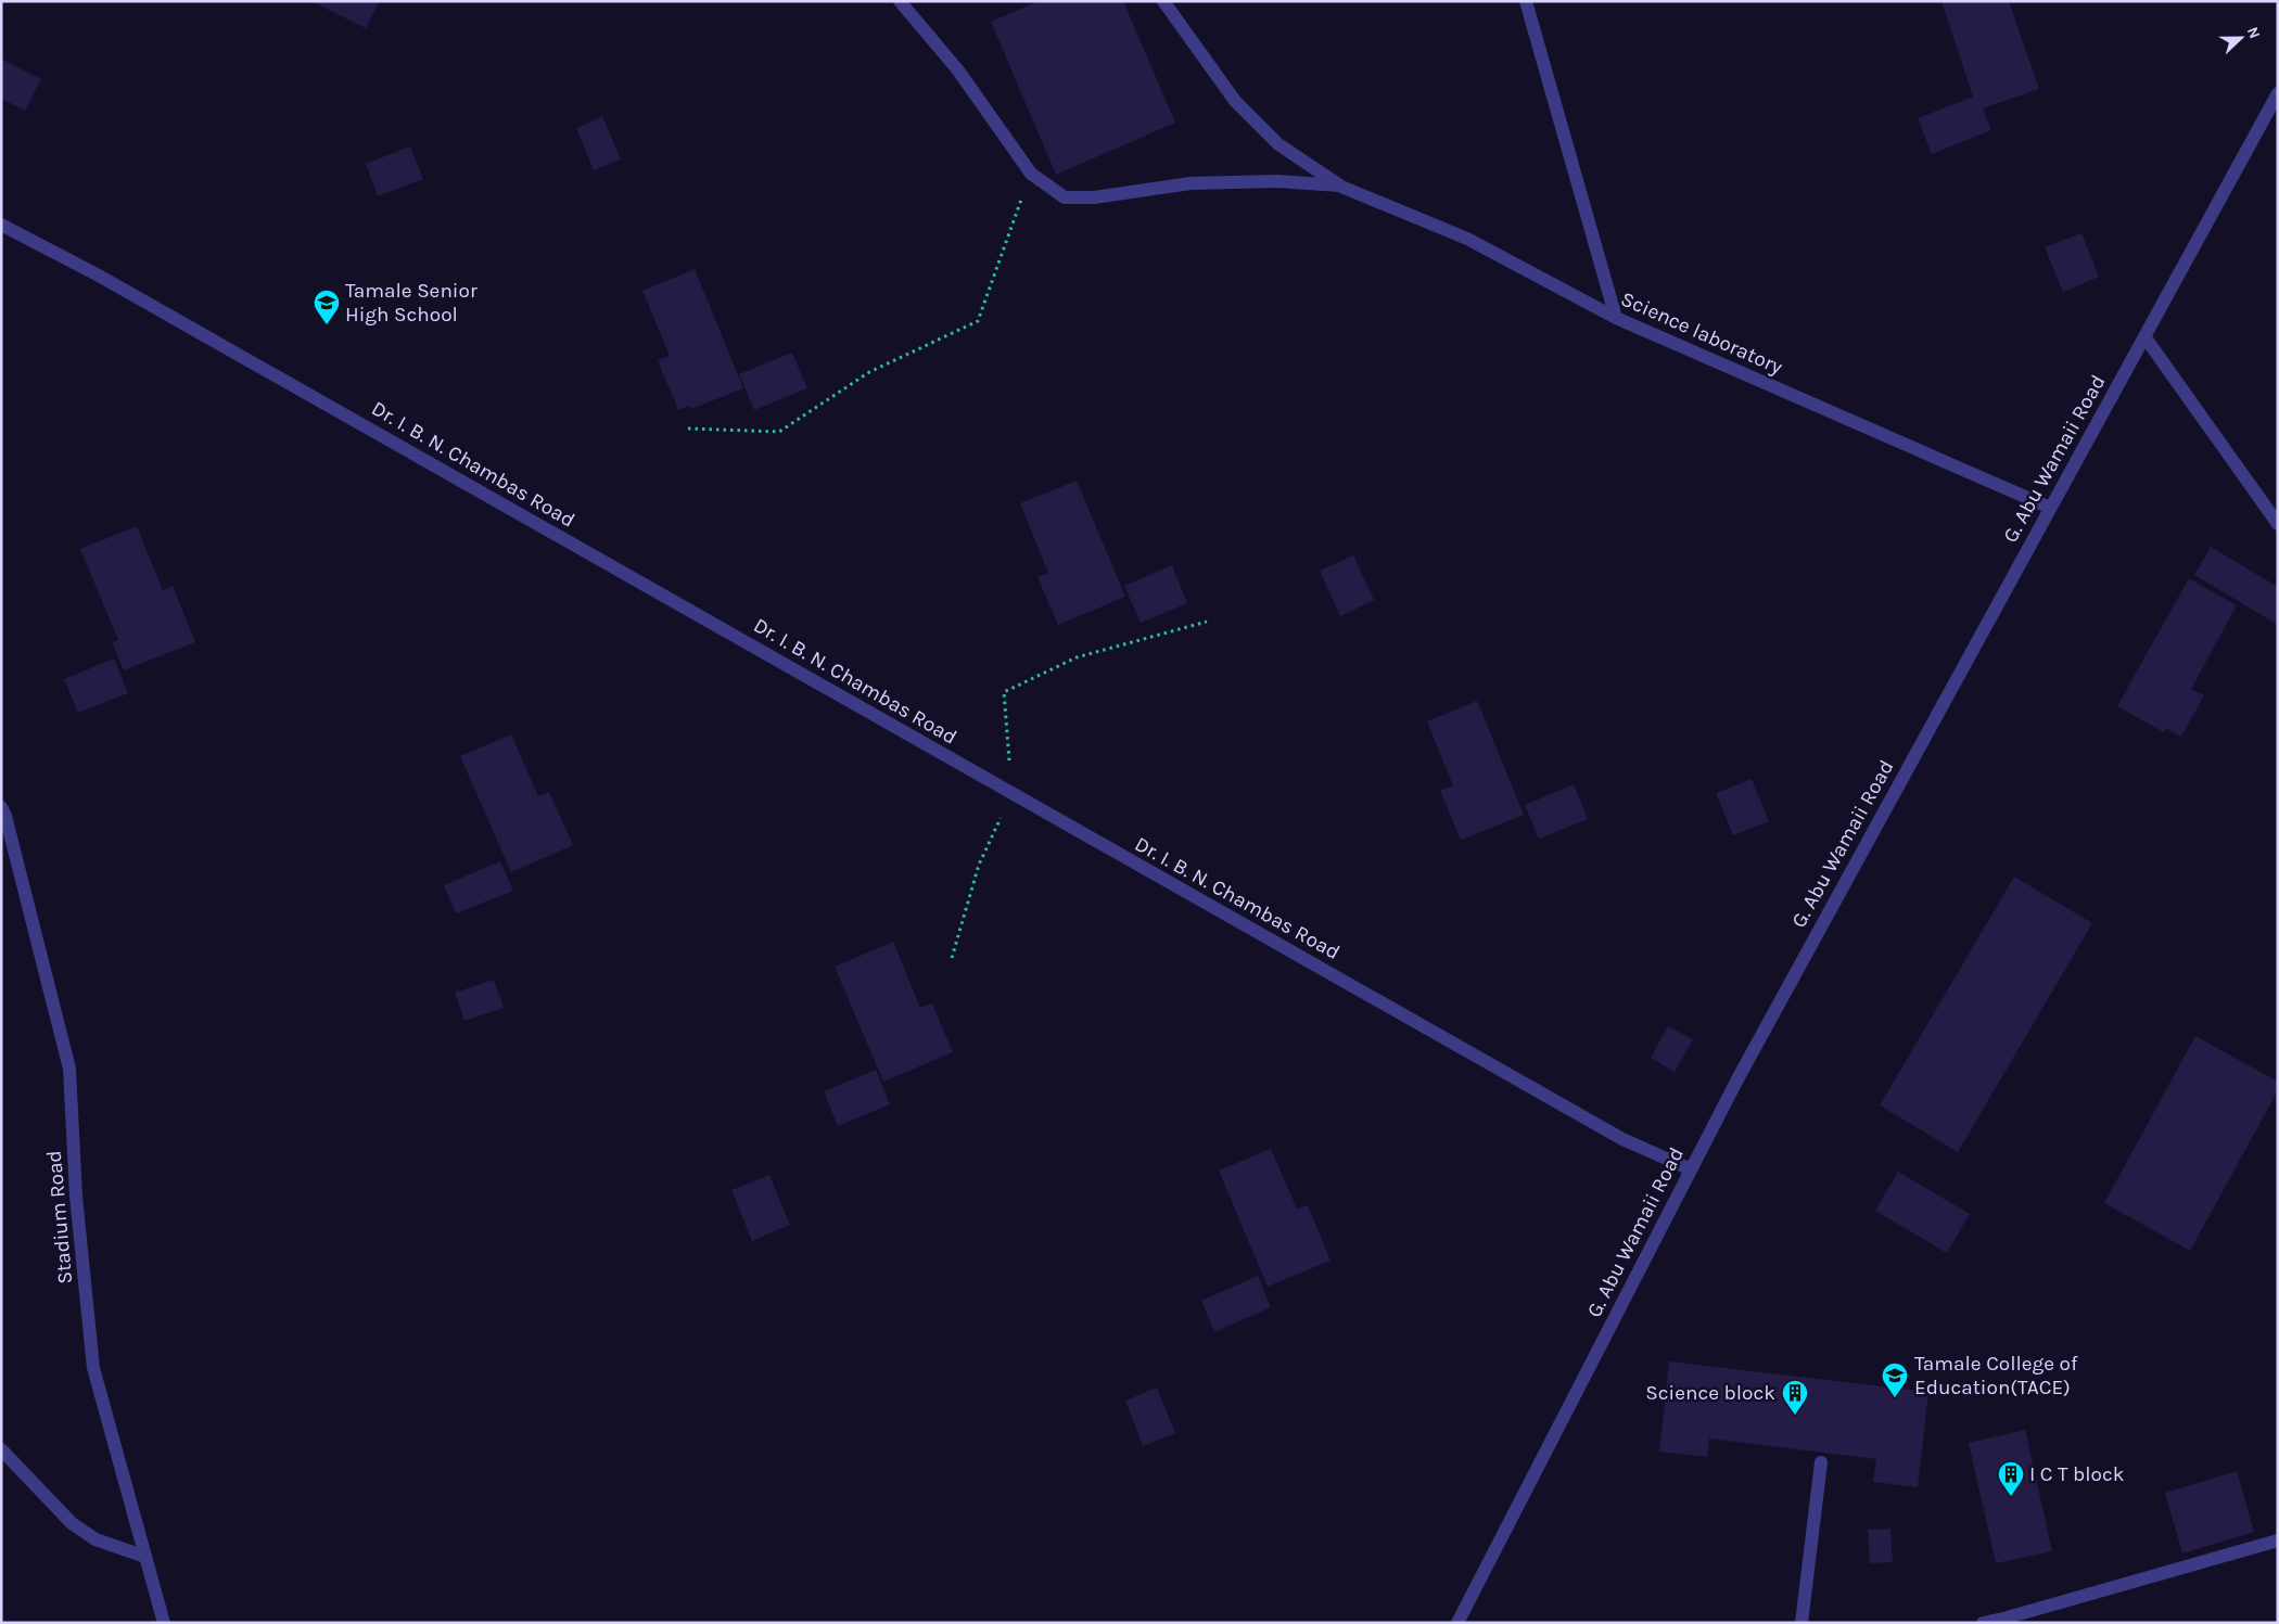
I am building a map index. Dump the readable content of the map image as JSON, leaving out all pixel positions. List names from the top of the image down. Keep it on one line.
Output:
{"streets":{"street":["Science laboratory","G. Abu Wamaii Road","Dr. I. B. N. Chambas Road","Stadium Road"]},"crossings":[["Science laboratory","G. Abu Wamaii Road"],["G. Abu Wamaii Road","Dr. I. B. N. Chambas Road"]],"places":{"school or university":["Tamale Senior High School","Tamale College of Education(TACE)"],"building":["Science block","I C T block"]},"north":"right"}
